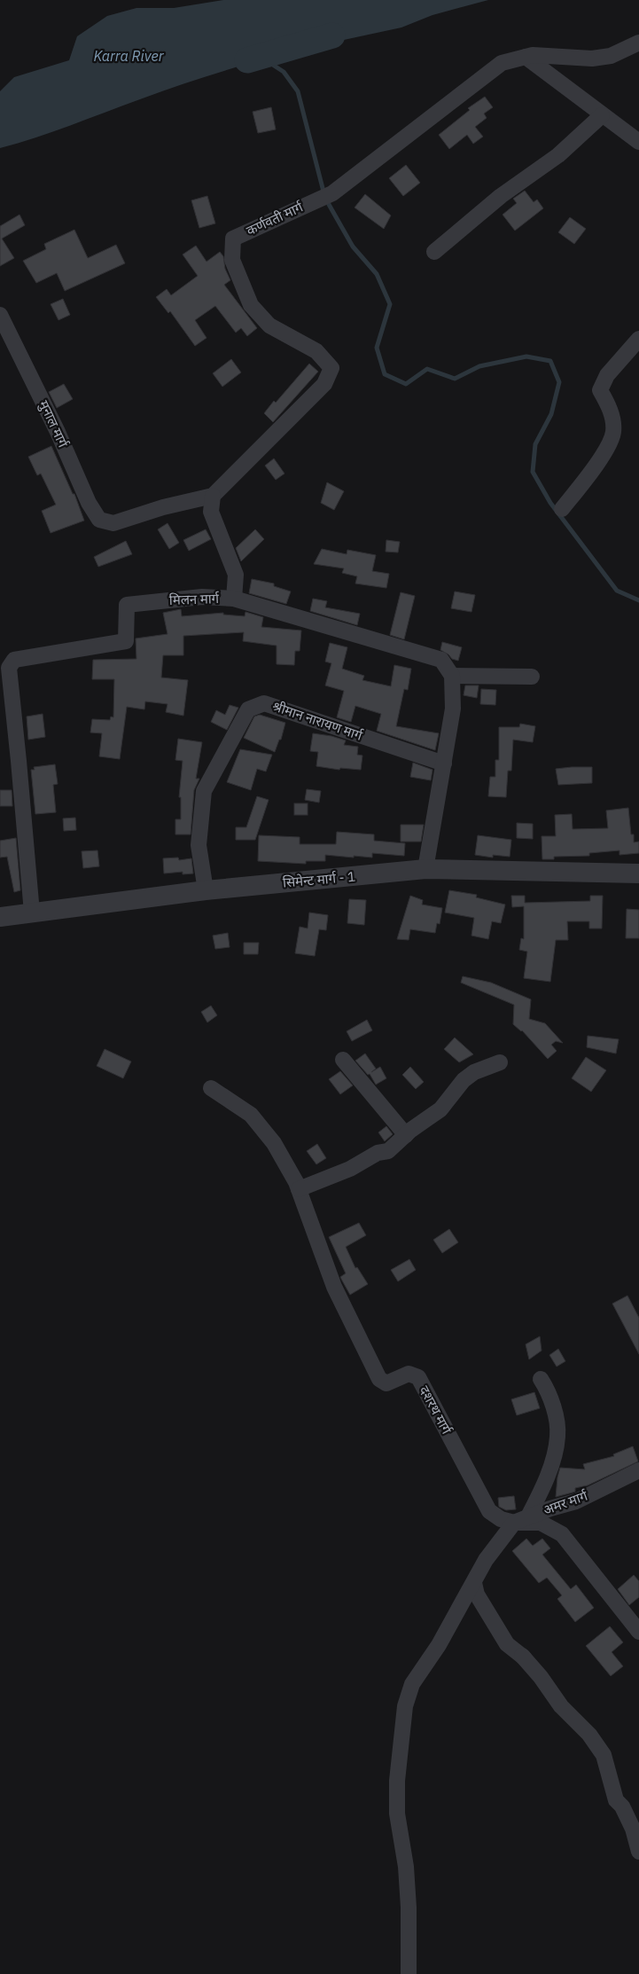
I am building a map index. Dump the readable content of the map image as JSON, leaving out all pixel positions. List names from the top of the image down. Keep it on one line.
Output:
{"streets":{"street":["कर्णवती मार्ग","मुनाल मार्ग","मिलन मार्ग","श्रीमान नारायण मार्ग","सिमेन्ट मार्ग - 1","दशरथ मार्ग","अमर मार्ग"]},"crossings":[["कर्णवती मार्ग","मुनाल मार्ग"],["मिलन मार्ग","सिमेन्ट मार्ग - 1"],["श्रीमान नारायण मार्ग","सिमेन्ट मार्ग - 1"],["दशरथ मार्ग","अमर मार्ग"]],"water":["Karra River"]}
